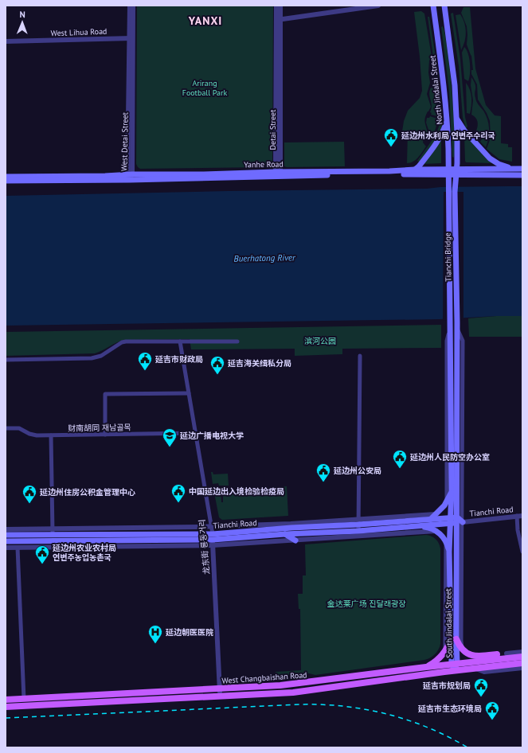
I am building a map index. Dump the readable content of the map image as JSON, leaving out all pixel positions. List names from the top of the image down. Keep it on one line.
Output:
{"streets":{"main road":["North Jindalai Street","Yanhe Road","Tianchi Bridge","Tianchi Road","South Jindalai Street","West Changbaishan Road"],"street":["West Lihua Road","Detai Street","West Detai Street","财南胡同 재남골목","龙东街 룡동거리"]},"crossings":[["West Lihua Road","West Detai Street"],["North Jindalai Street","Yanhe Road"],["North Jindalai Street","Tianchi Bridge"],["Detai Street","Yanhe Road"],["West Detai Street","Yanhe Road"],["Tianchi Bridge","South Jindalai Street"],["财南胡同 재남골목","龙东街 룡동거리"],["Tianchi Road","龙东街 룡동거리"],["Tianchi Road","South Jindalai Street"],["龙东街 룡동거리","West Changbaishan Road"],["South Jindalai Street","West Changbaishan Road"]],"districts":["YANXI"],"water":["Buerhatong River"],"parks":["Arirang Football Park","滨河公园","金达莱广场 진달래광장"],"places":{"public building":["延边州水利局 연변주수리국","延吉市财政局","延吉海关缉私分局","延边州人民防空办公室","延边州公安局","中国延边出入境检验检疫局","延边州住房公积金管理中心","延边州农业农村局 연변주농업농촌국","延吉市规划局","延吉市生态环境局"],"school or university":["延边广播电视大学"],"hospital":["延边朝医医院"]},"north":"top"}
